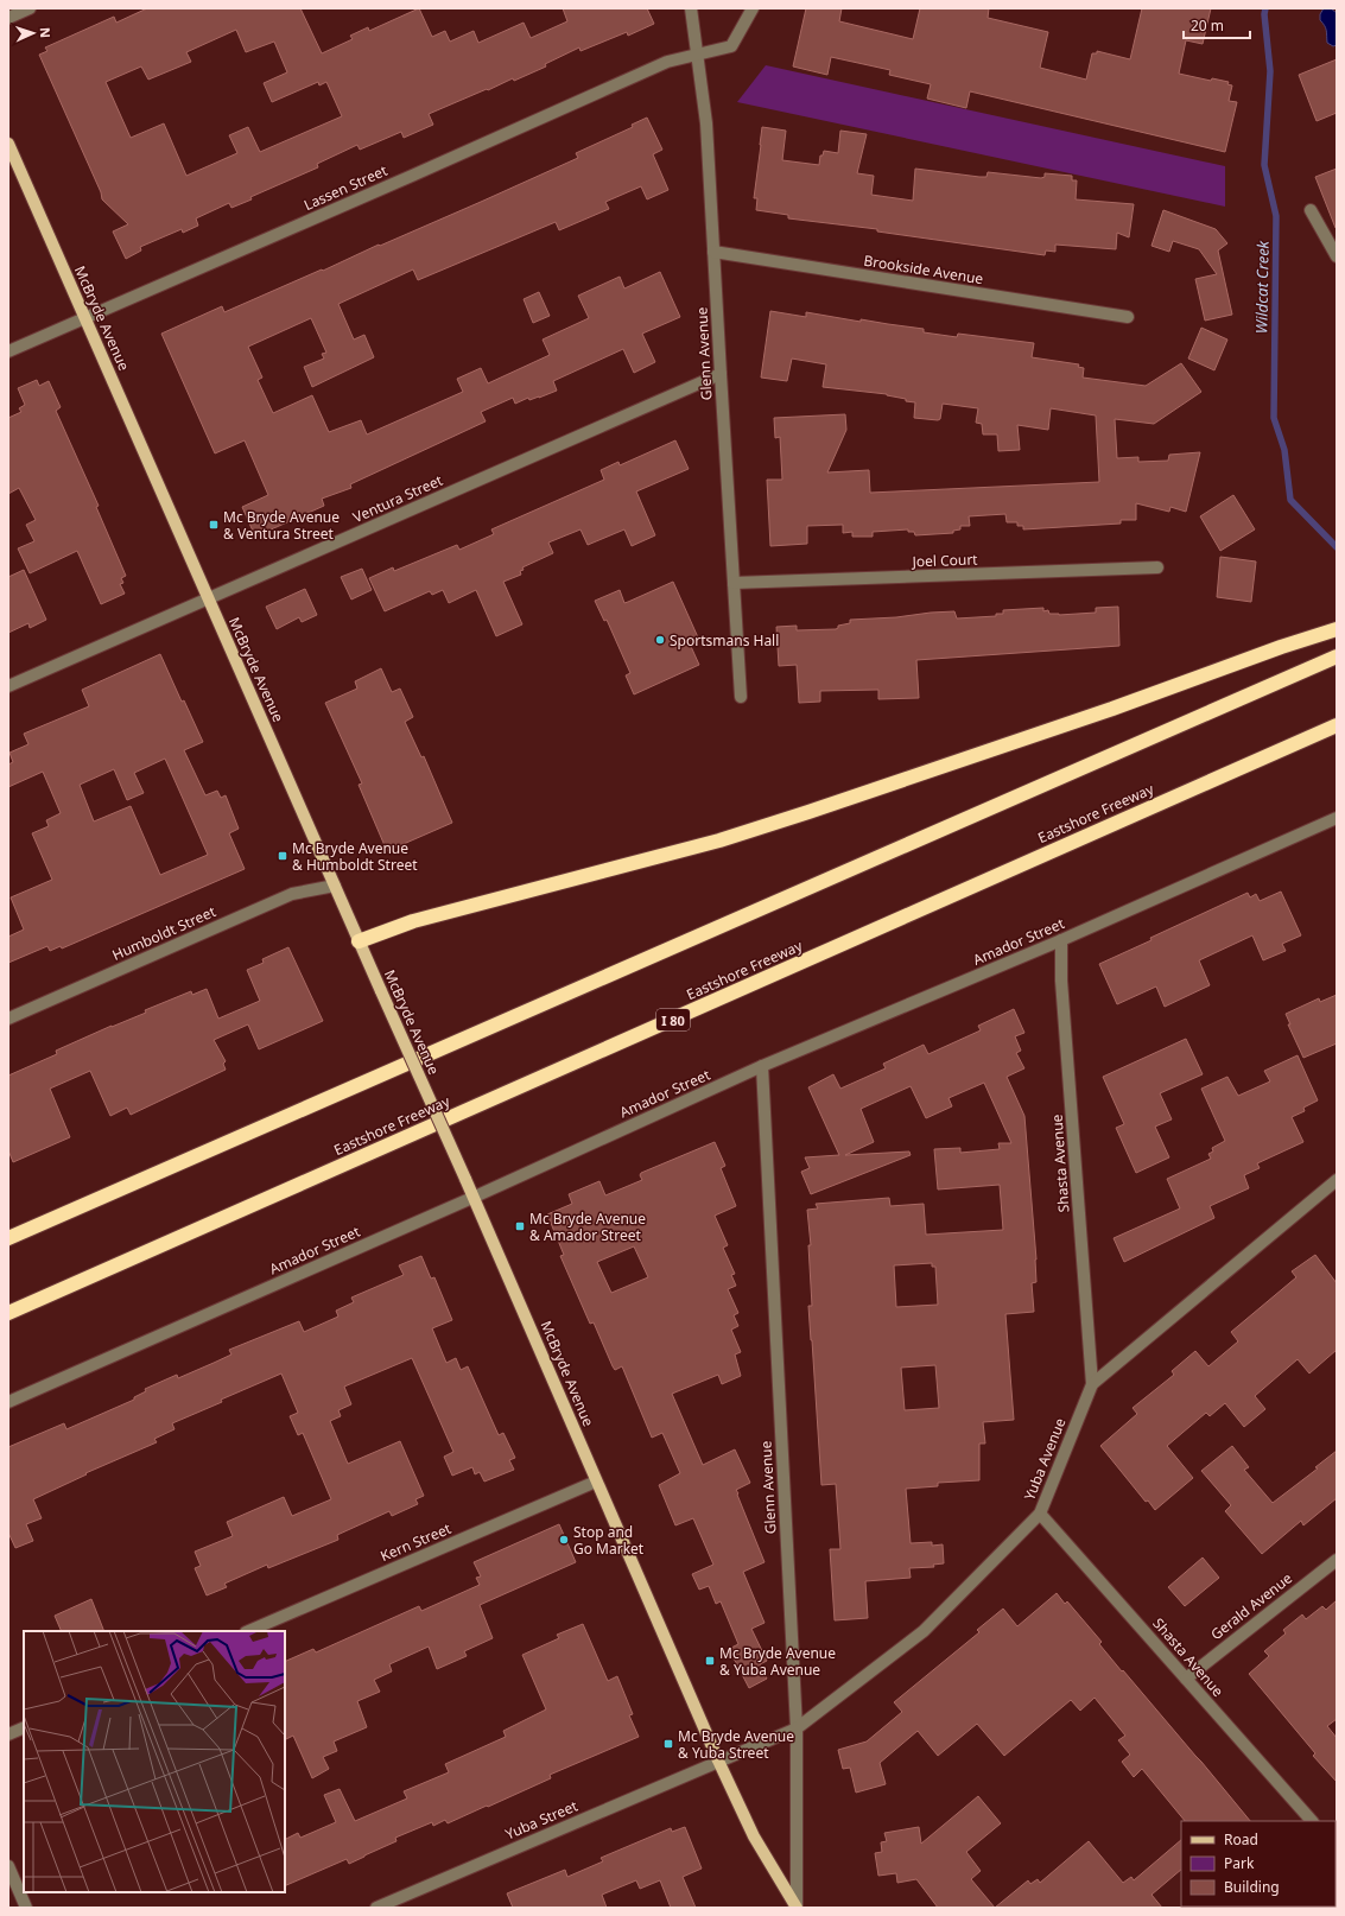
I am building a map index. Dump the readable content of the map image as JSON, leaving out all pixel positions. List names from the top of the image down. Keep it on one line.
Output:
{"streets":{"highway":["Eastshore Freeway","I 80"],"main road":["McBryde Avenue"],"street":["Lassen Street","Brookside Avenue","Glenn Avenue","Ventura Street","Joel Court","Humboldt Street","Amador Street","Shasta Avenue","Yuba Avenue","Kern Street","Gerald Avenue","Yuba Street"]},"crossings":[["Lassen Street","McBryde Avenue"],["Lassen Street","Glenn Avenue"],["Brookside Avenue","Glenn Avenue"],["McBryde Avenue","Glenn Avenue"],["McBryde Avenue","Ventura Street"],["McBryde Avenue","Humboldt Street"],["McBryde Avenue","Amador Street"],["McBryde Avenue","Yuba Avenue"],["McBryde Avenue","Kern Street"],["McBryde Avenue","Yuba Street"],["Glenn Avenue","Ventura Street"],["Glenn Avenue","Joel Court"],["Glenn Avenue","Amador Street"],["Glenn Avenue","Yuba Avenue"],["Amador Street","Shasta Avenue"],["Shasta Avenue","Yuba Avenue"],["Shasta Avenue","Gerald Avenue"],["Yuba Avenue","Yuba Street"]],"water":["Wildcat Creek"],"places":{"transit":["Mc Bryde Avenue & Ventura Street","Mc Bryde Avenue & Humboldt Street","Mc Bryde Avenue & Amador Street","Mc Bryde Avenue & Yuba Avenue","Mc Bryde Avenue & Yuba Street"],"other":["Sportsmans Hall","Stop and Go Market"]},"legend":["Road","Park","Building"],"scale_bar":"20 m","north":"right"}
